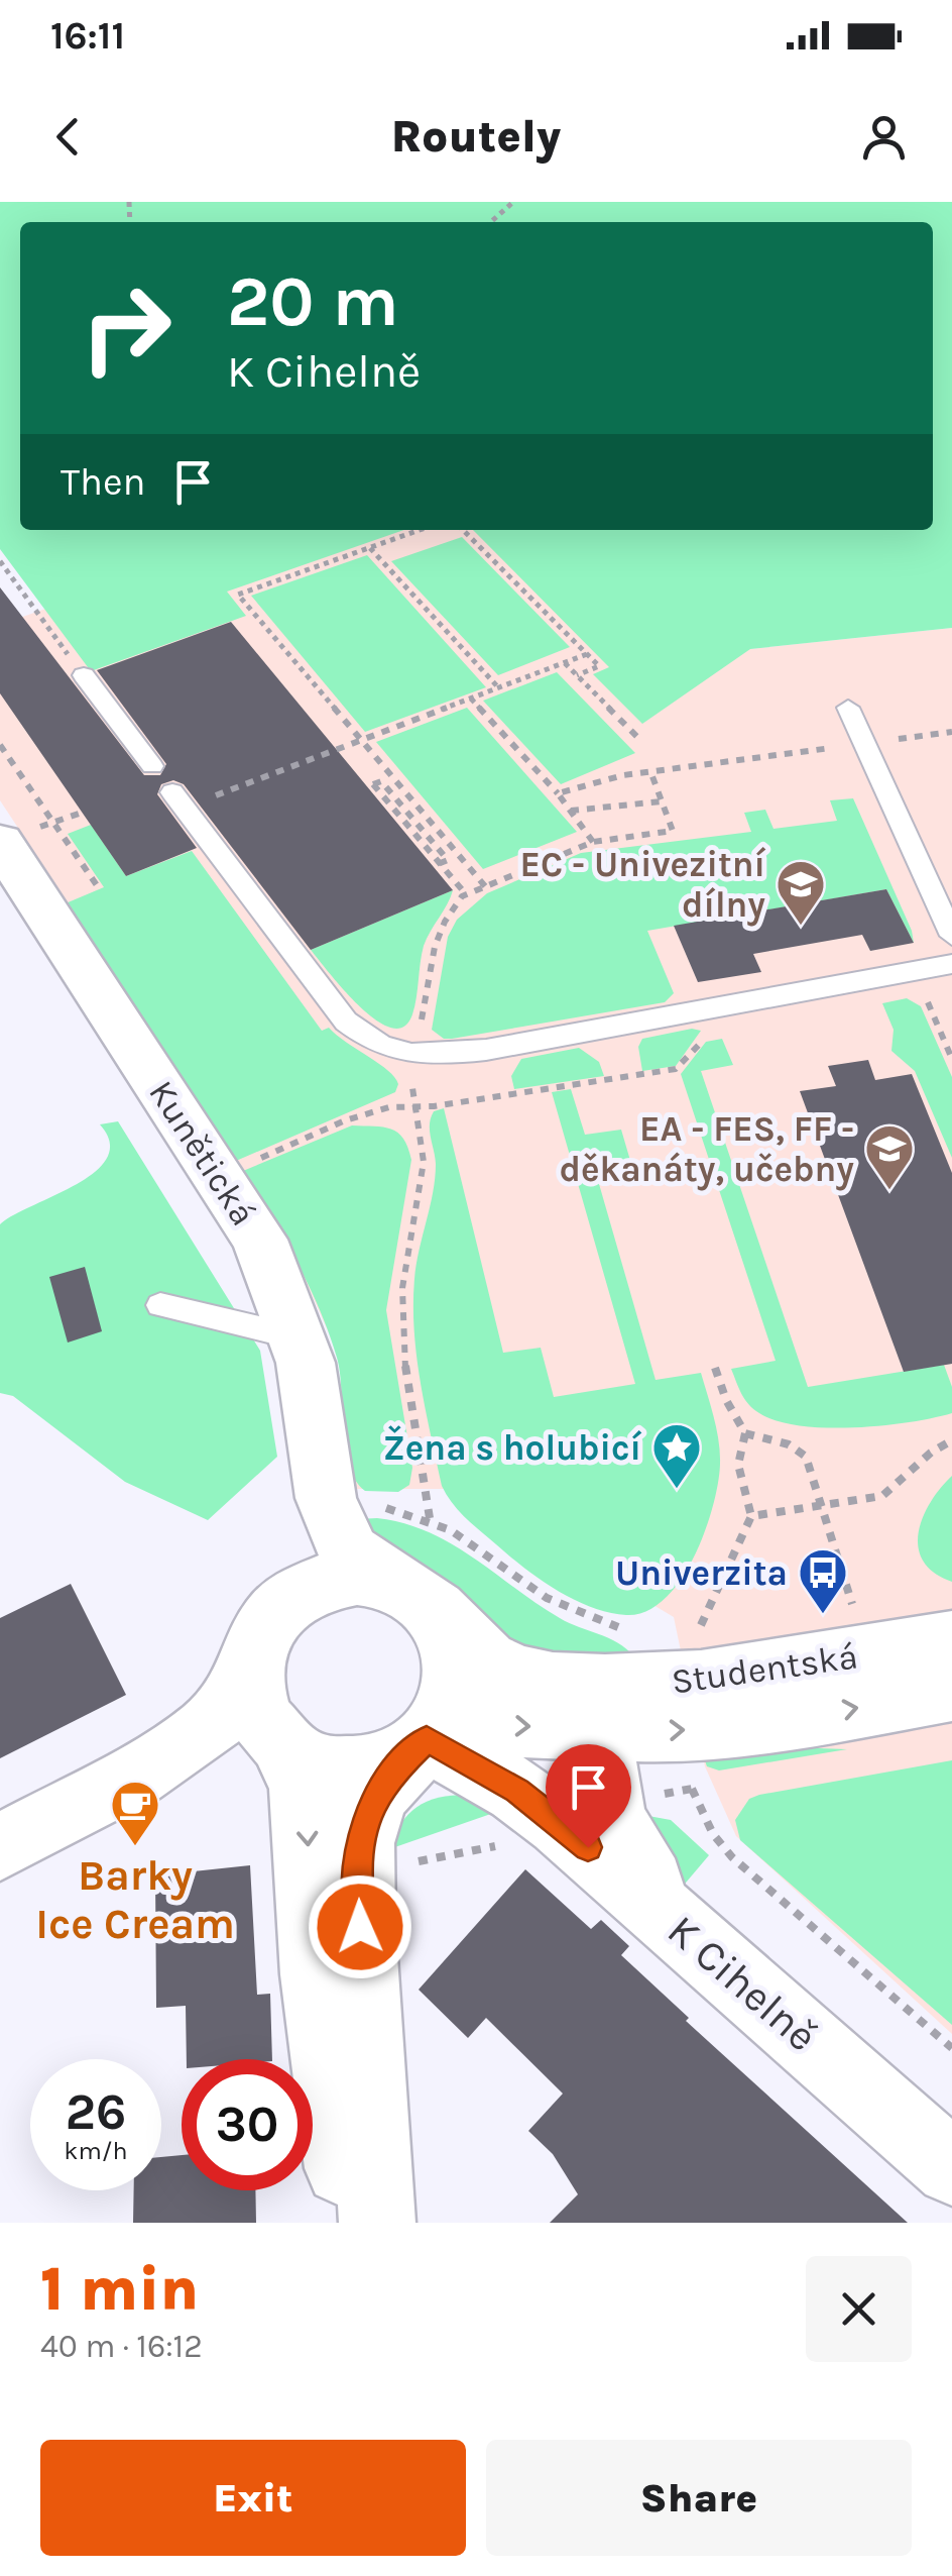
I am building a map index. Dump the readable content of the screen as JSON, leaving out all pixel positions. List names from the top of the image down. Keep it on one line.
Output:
{"streets":{"street":["Kunětická","Studentská","K Cihelně"]},"crossings":[["Kunětická","Studentská"],["Kunětická","K Cihelně"]],"places":{"school or university":["EC - Univezitní dílny","EA - FES, FF - děkanáty, učebny"],"place":["Žena s holubicí"],"bus stop":["Univerzita"],"cafe":["Barky Ice Cream"]},"page":{"status":"16:11","header":"Routely","turn":["20 m","K Cihelně"],"then":"Then","speed":"26 km/h","limit":"30","heading":["1 min","40 m · 16:12"],"buttons":["Exit","Share"]}}
